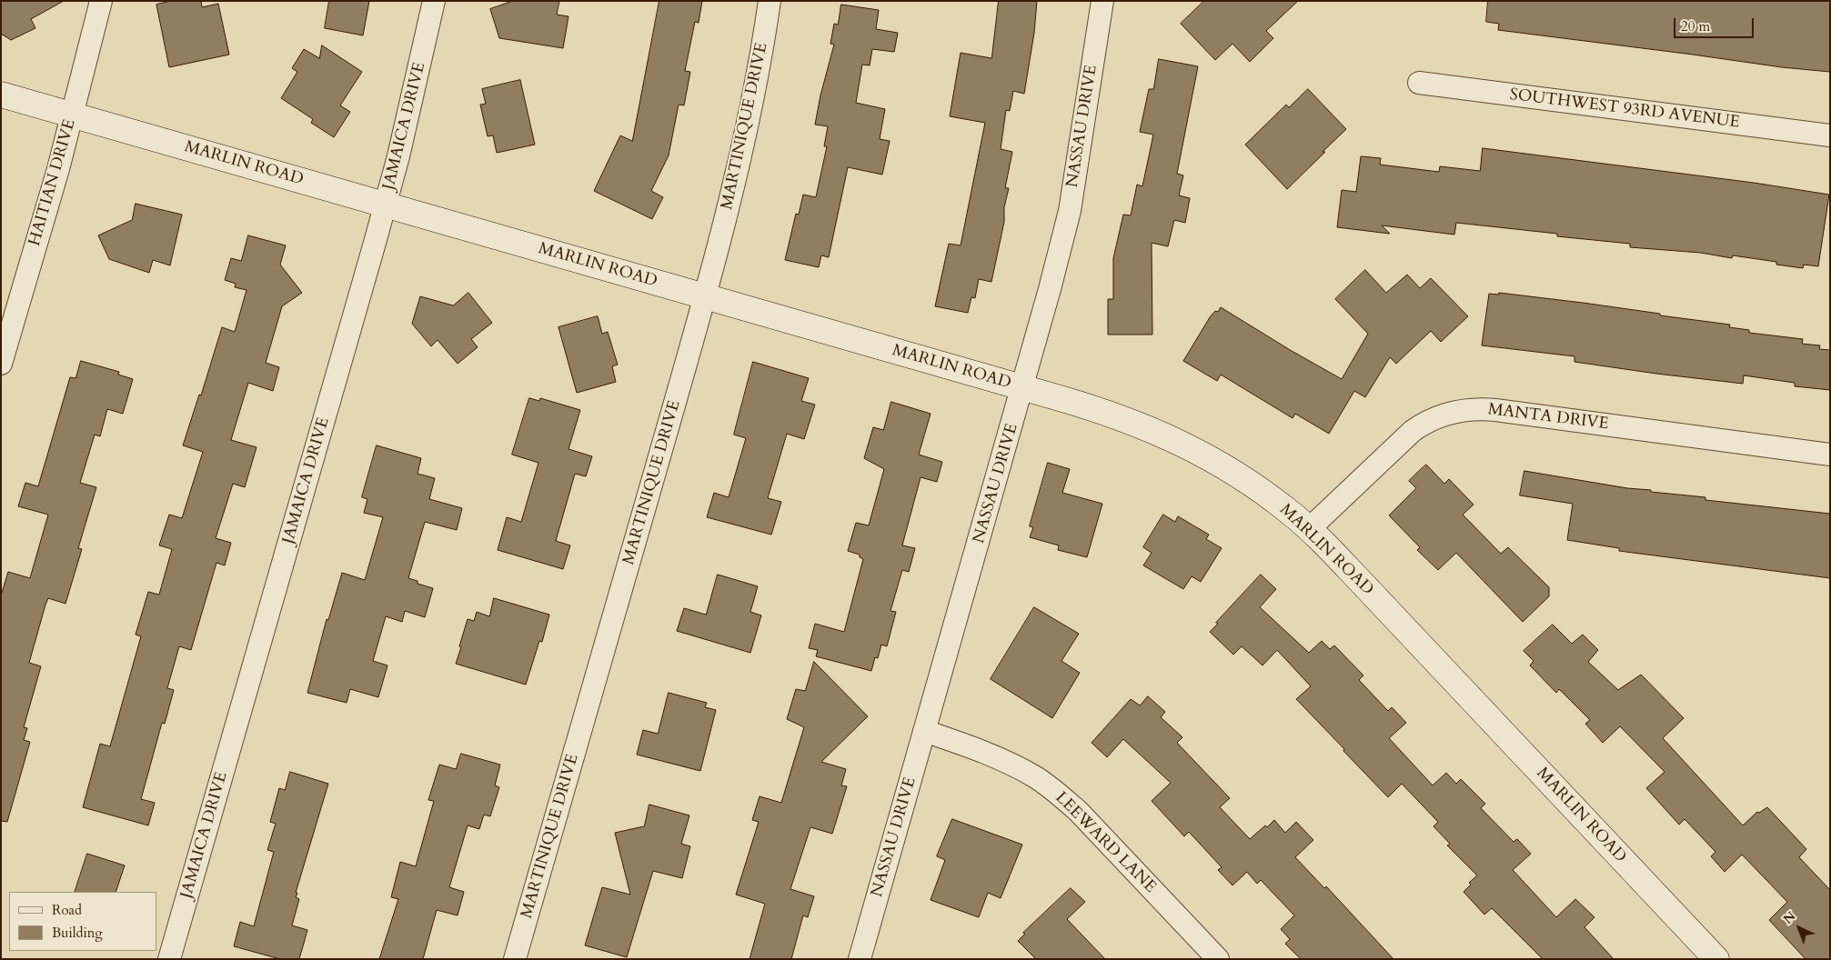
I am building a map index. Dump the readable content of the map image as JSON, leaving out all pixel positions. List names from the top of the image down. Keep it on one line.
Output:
{"streets":{"street":["SOUTHWEST 93RD AVENUE","JAMAICA DRIVE","MARTINIQUE DRIVE","NASSAU DRIVE","MARLIN ROAD","HAITIAN DRIVE","MANTA DRIVE","LEEWARD LANE"]},"crossings":[["JAMAICA DRIVE","MARLIN ROAD"],["MARTINIQUE DRIVE","MARLIN ROAD"],["NASSAU DRIVE","MARLIN ROAD"],["NASSAU DRIVE","LEEWARD LANE"],["MARLIN ROAD","HAITIAN DRIVE"],["MARLIN ROAD","MANTA DRIVE"]],"legend":["Road","Building"],"scale_bar":"20 m","north":"top left"}
